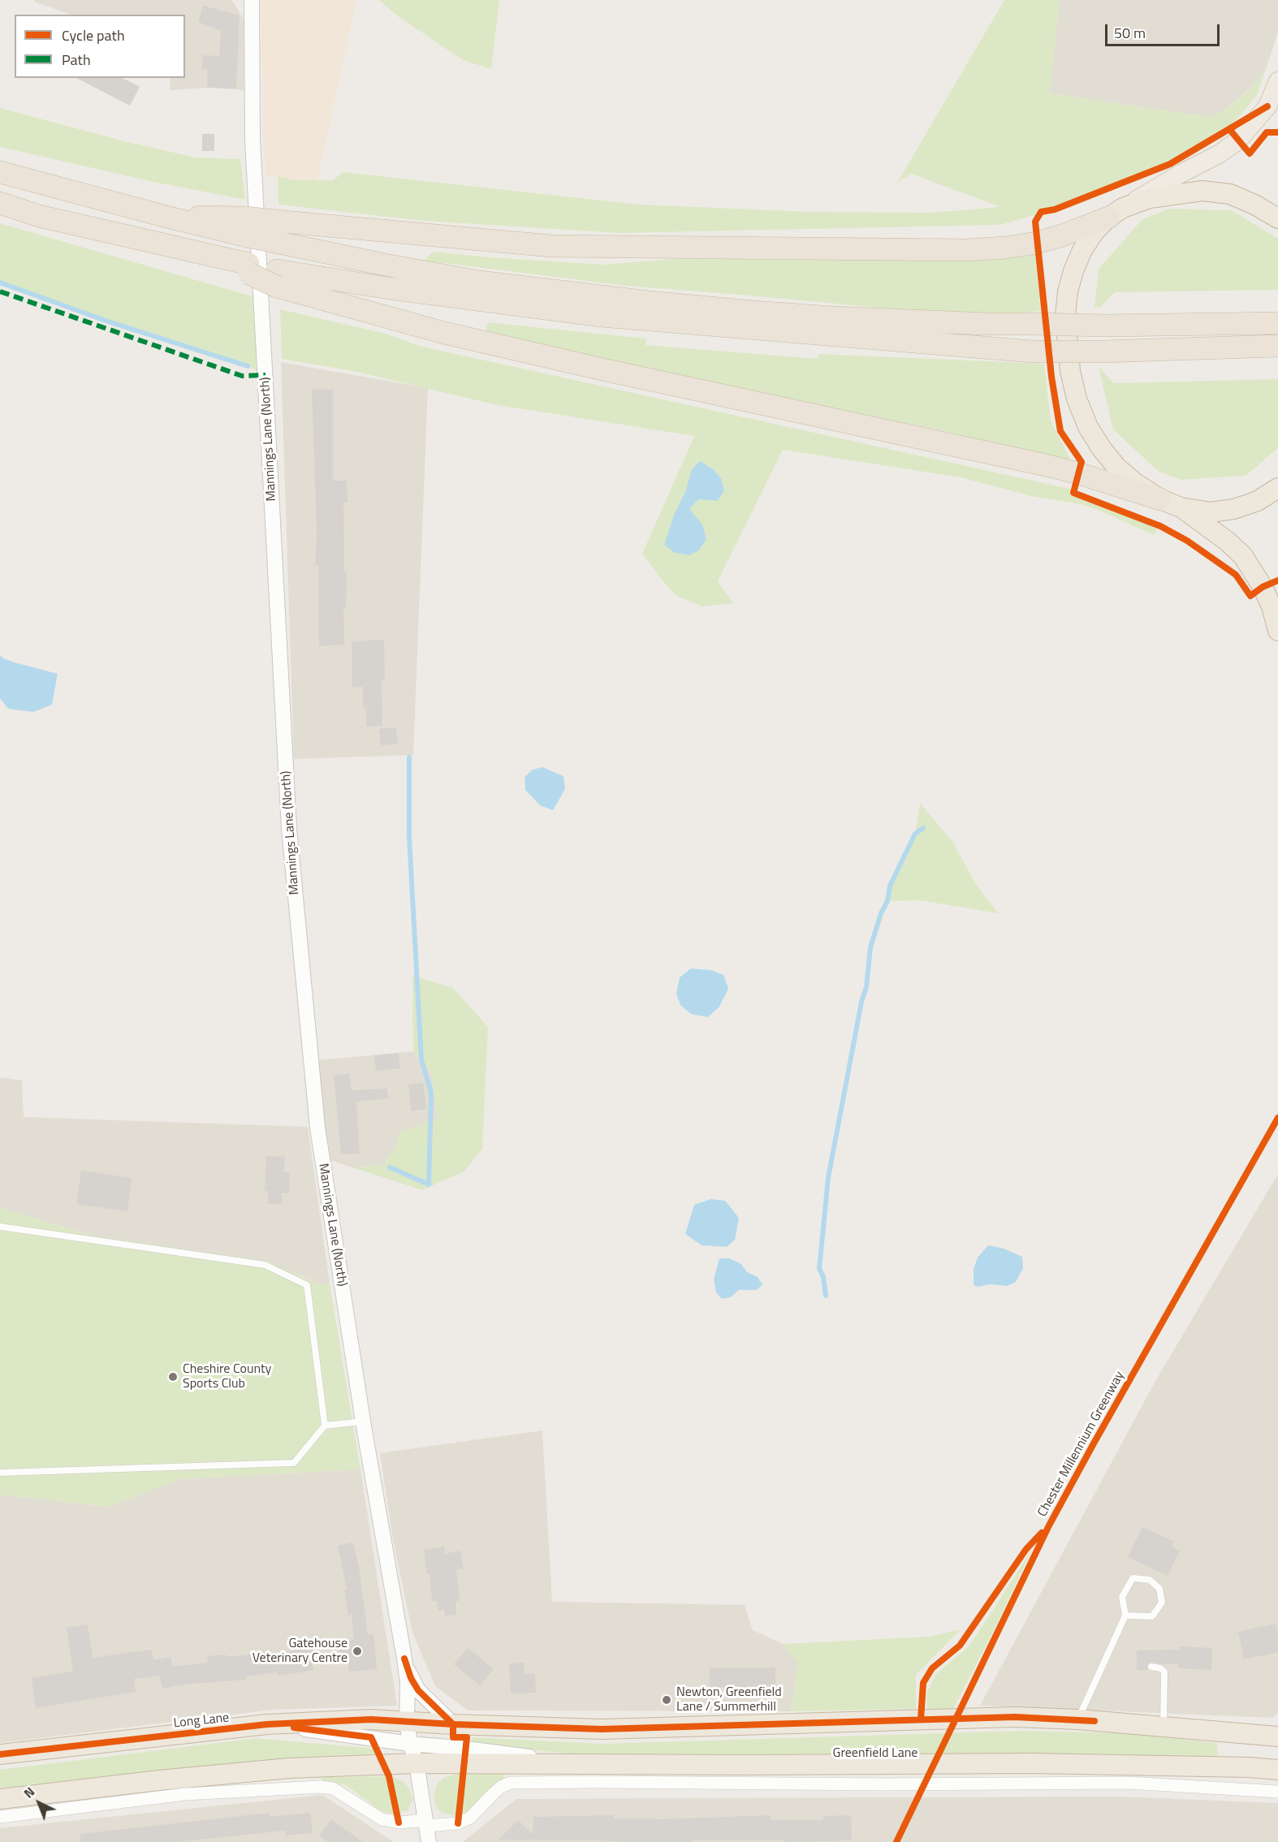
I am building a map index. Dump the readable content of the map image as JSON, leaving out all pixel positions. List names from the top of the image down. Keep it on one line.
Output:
{"streets":{"highway":["Long Lane","Greenfield Lane"],"street":["Mannings Lane (North)"],"cycle path":["Chester Millennium Greenway"]},"crossings":[["Mannings Lane (North)","Long Lane"],["Mannings Lane (North)","Greenfield Lane"]],"places":["Cheshire County Sports Club","Gatehouse Veterinary Centre","Newton, Greenfield Lane / Summerhill"],"legend":["Cycle path","Path"],"scale_bar":"50 m","north":"top left"}
